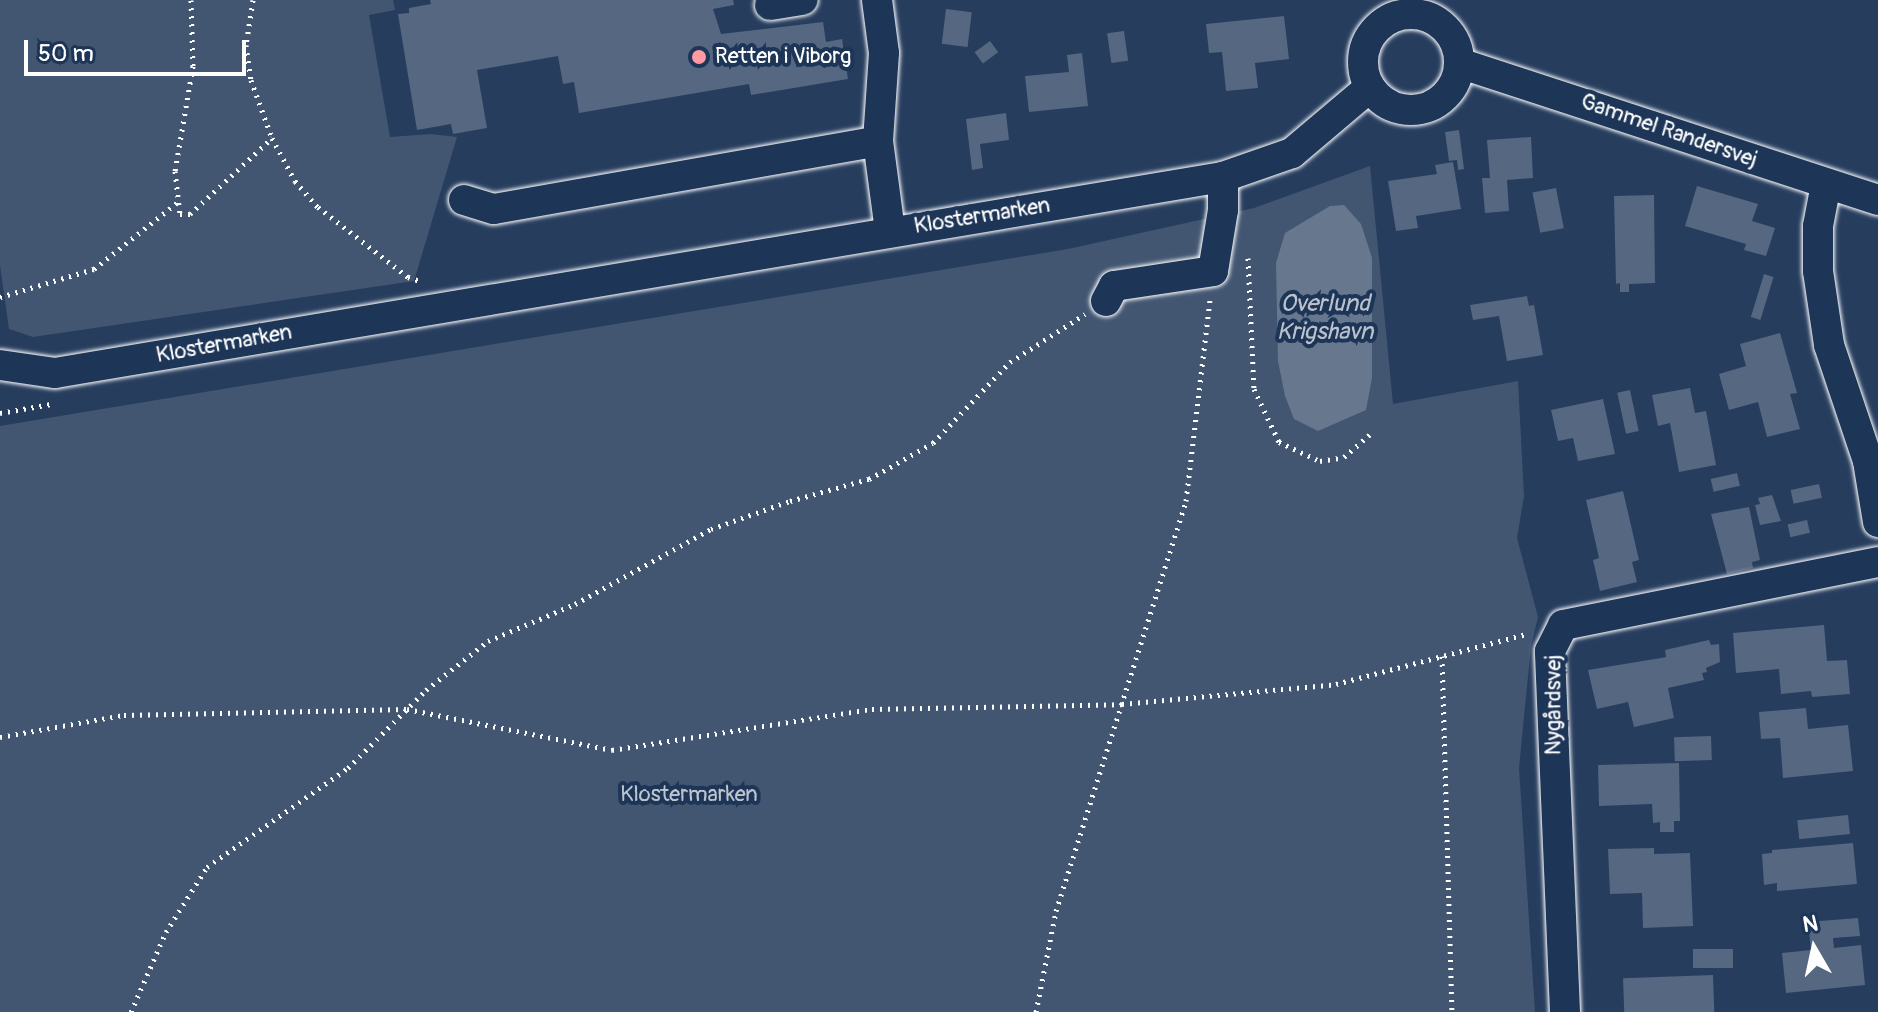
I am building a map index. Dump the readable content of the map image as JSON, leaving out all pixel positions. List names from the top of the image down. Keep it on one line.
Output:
{"streets":{"street":["Gammel Randersvej","Klostermarken","Nygårdsvej"]},"crossings":[["Gammel Randersvej","Klostermarken"]],"water":["Overlund Krigshavn"],"parks":["Klostermarken"],"places":["Retten i Viborg"],"scale_bar":"50 m","north":"top"}
